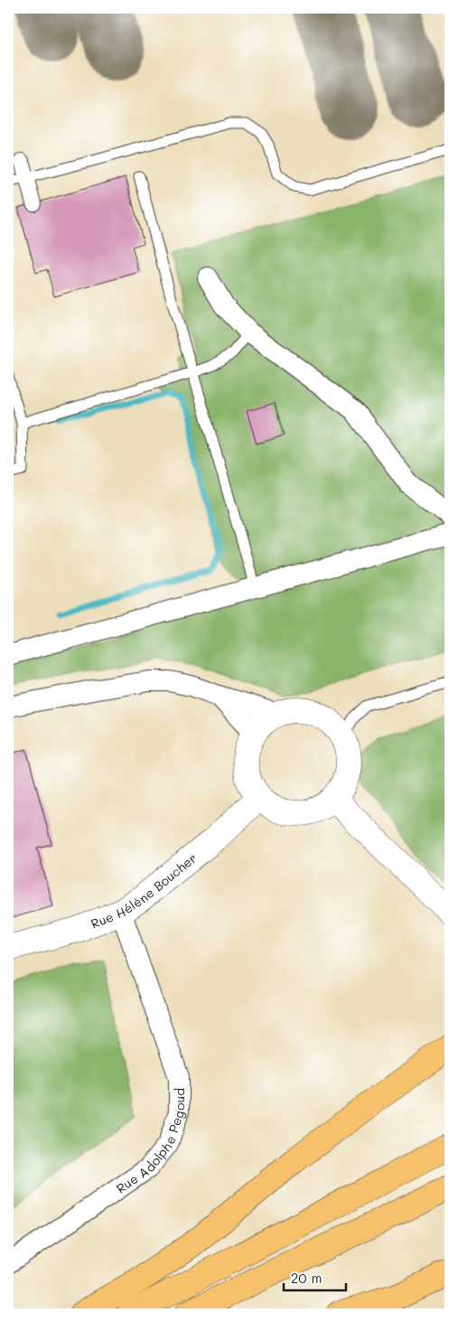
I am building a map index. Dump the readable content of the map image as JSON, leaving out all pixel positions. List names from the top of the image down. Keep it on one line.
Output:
{"streets":{"street":["Rue Hélène Boucher","Rue Adolphe Pegoud"]},"crossings":[["Rue Hélène Boucher","Rue Adolphe Pegoud"]],"scale_bar":"20 m"}
